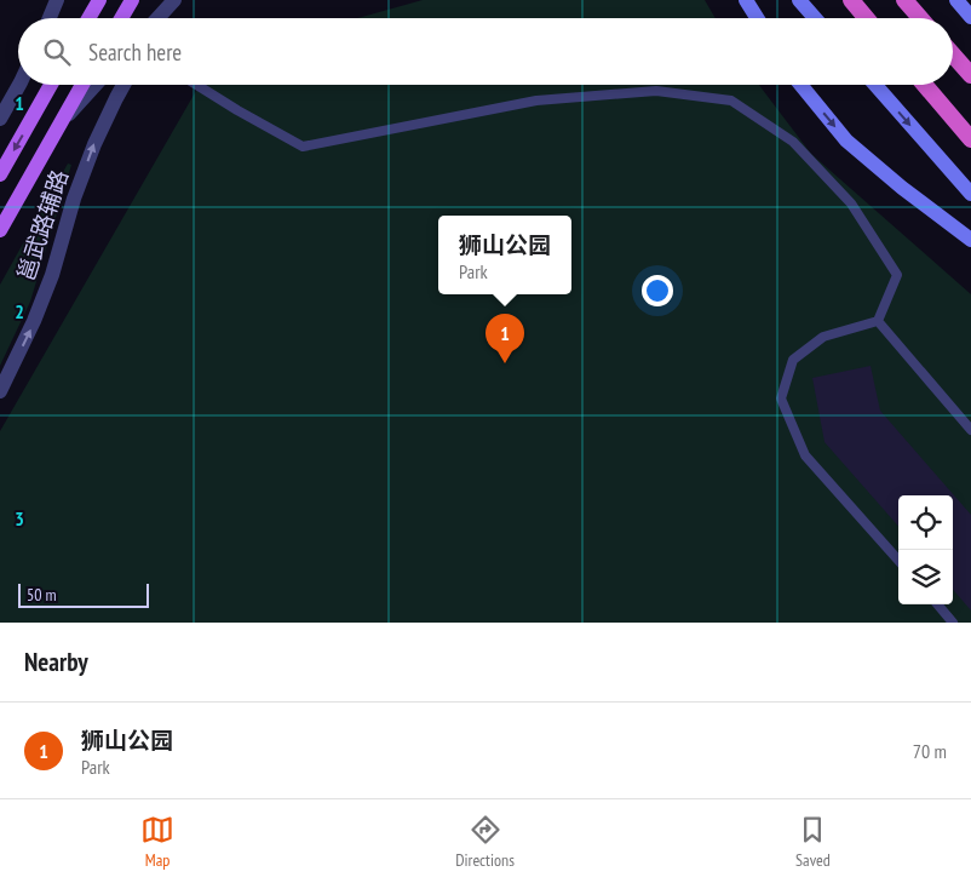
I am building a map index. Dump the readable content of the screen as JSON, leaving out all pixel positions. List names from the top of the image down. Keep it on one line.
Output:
{"streets":{"street":["邕武路辅路"]},"scale_bar":"50 m","page":{"search":"Search here","popup":["狮山公园","Park"],"pins":"1","scale":"50 m","heading":"Nearby","list":[{"mark":"1","name":"狮山公园","note":"Park","value":"70 m"}],"nav":["Map","Directions","Saved"]},"grid":{"rows":["1","2","3"]}}
